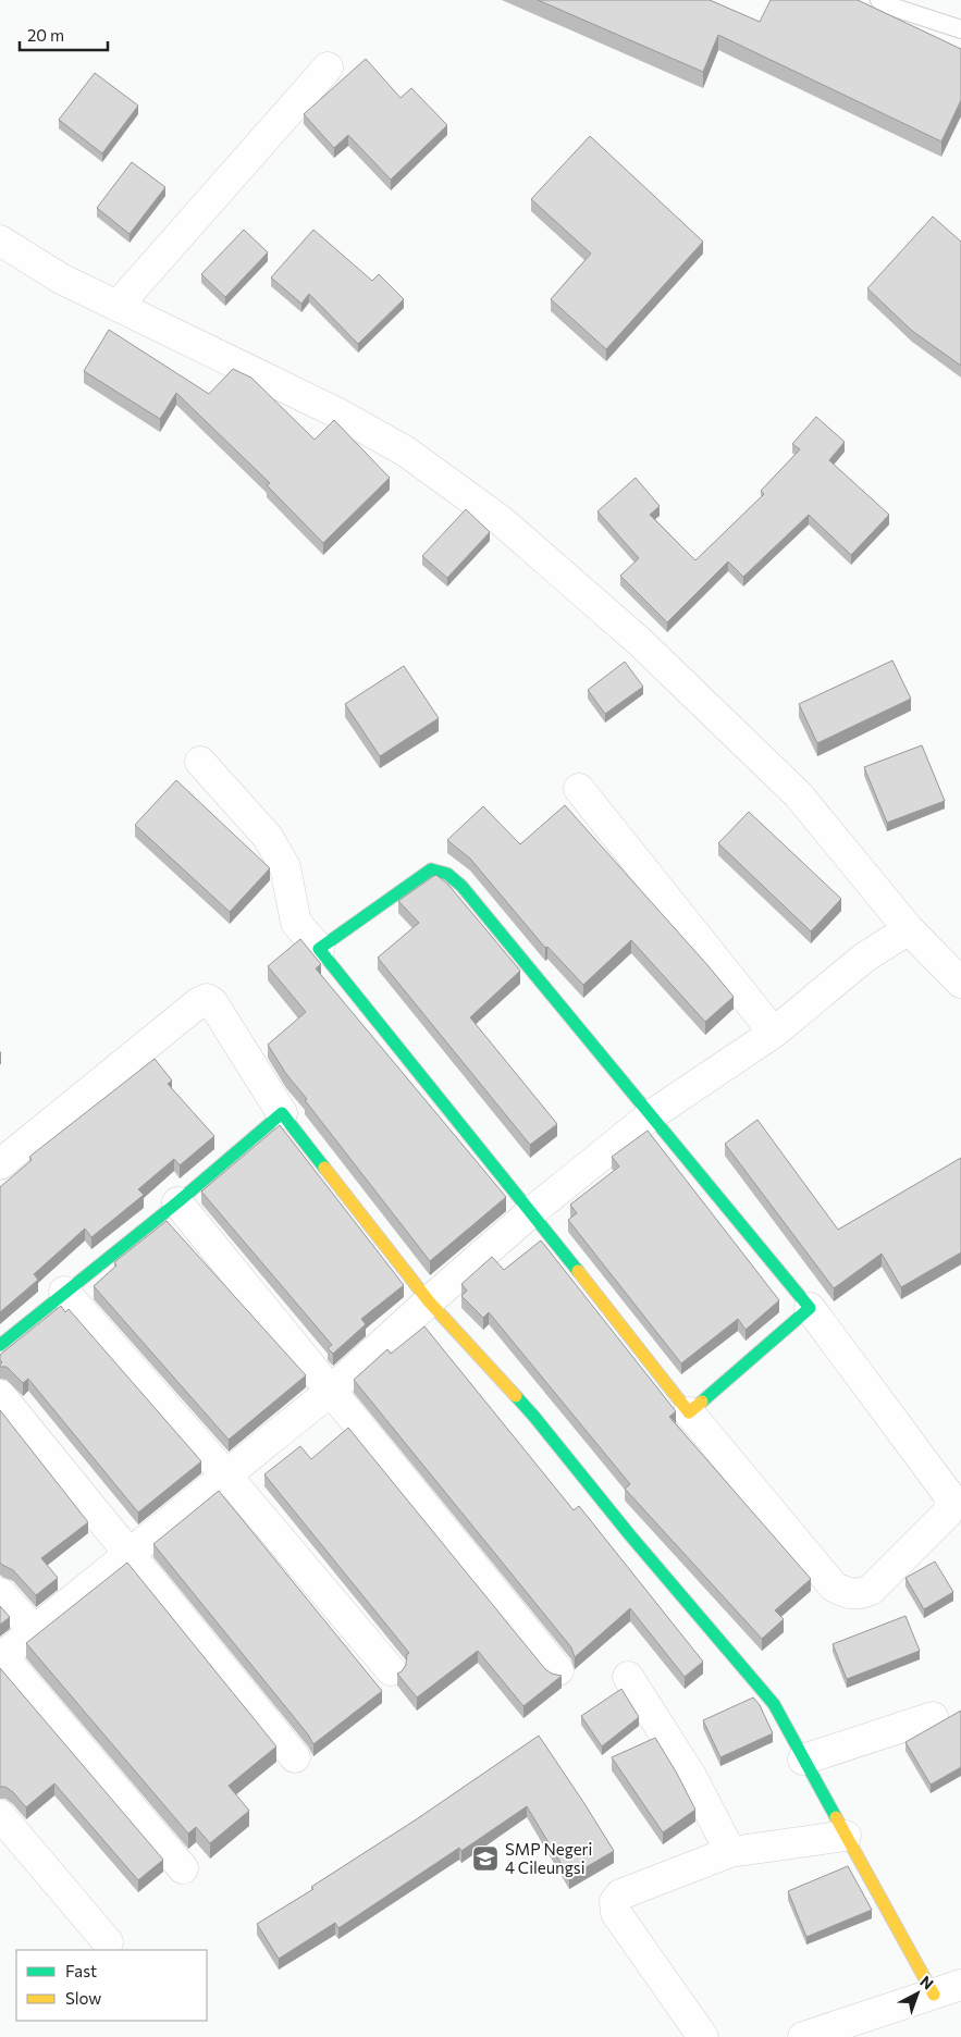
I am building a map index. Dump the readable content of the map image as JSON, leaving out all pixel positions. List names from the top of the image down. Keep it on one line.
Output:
{"places":{"school or university":["SMP Negeri 4 Cileungsi"]},"legend":["Fast","Slow"],"scale_bar":"20 m","north":"top right"}
